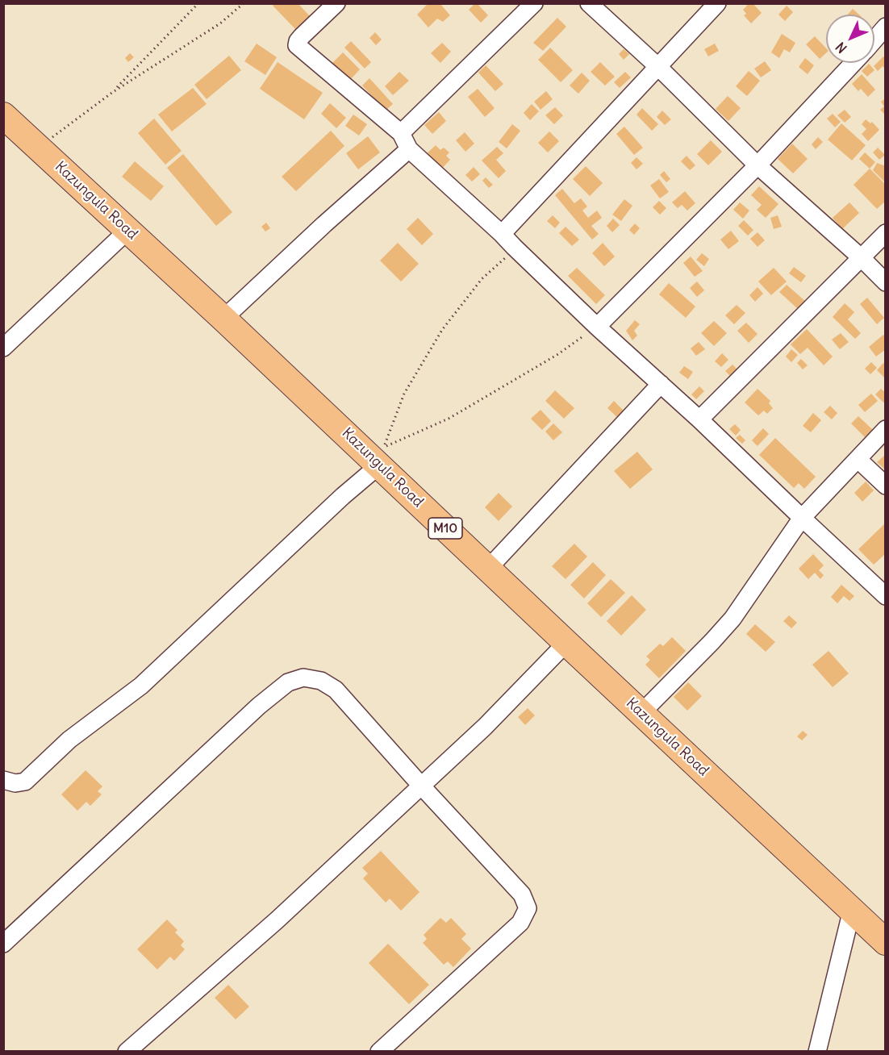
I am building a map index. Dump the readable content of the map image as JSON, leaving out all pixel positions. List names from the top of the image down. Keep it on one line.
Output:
{"streets":{"highway":["Kazungula Road","M10"]},"north":"bottom left"}
